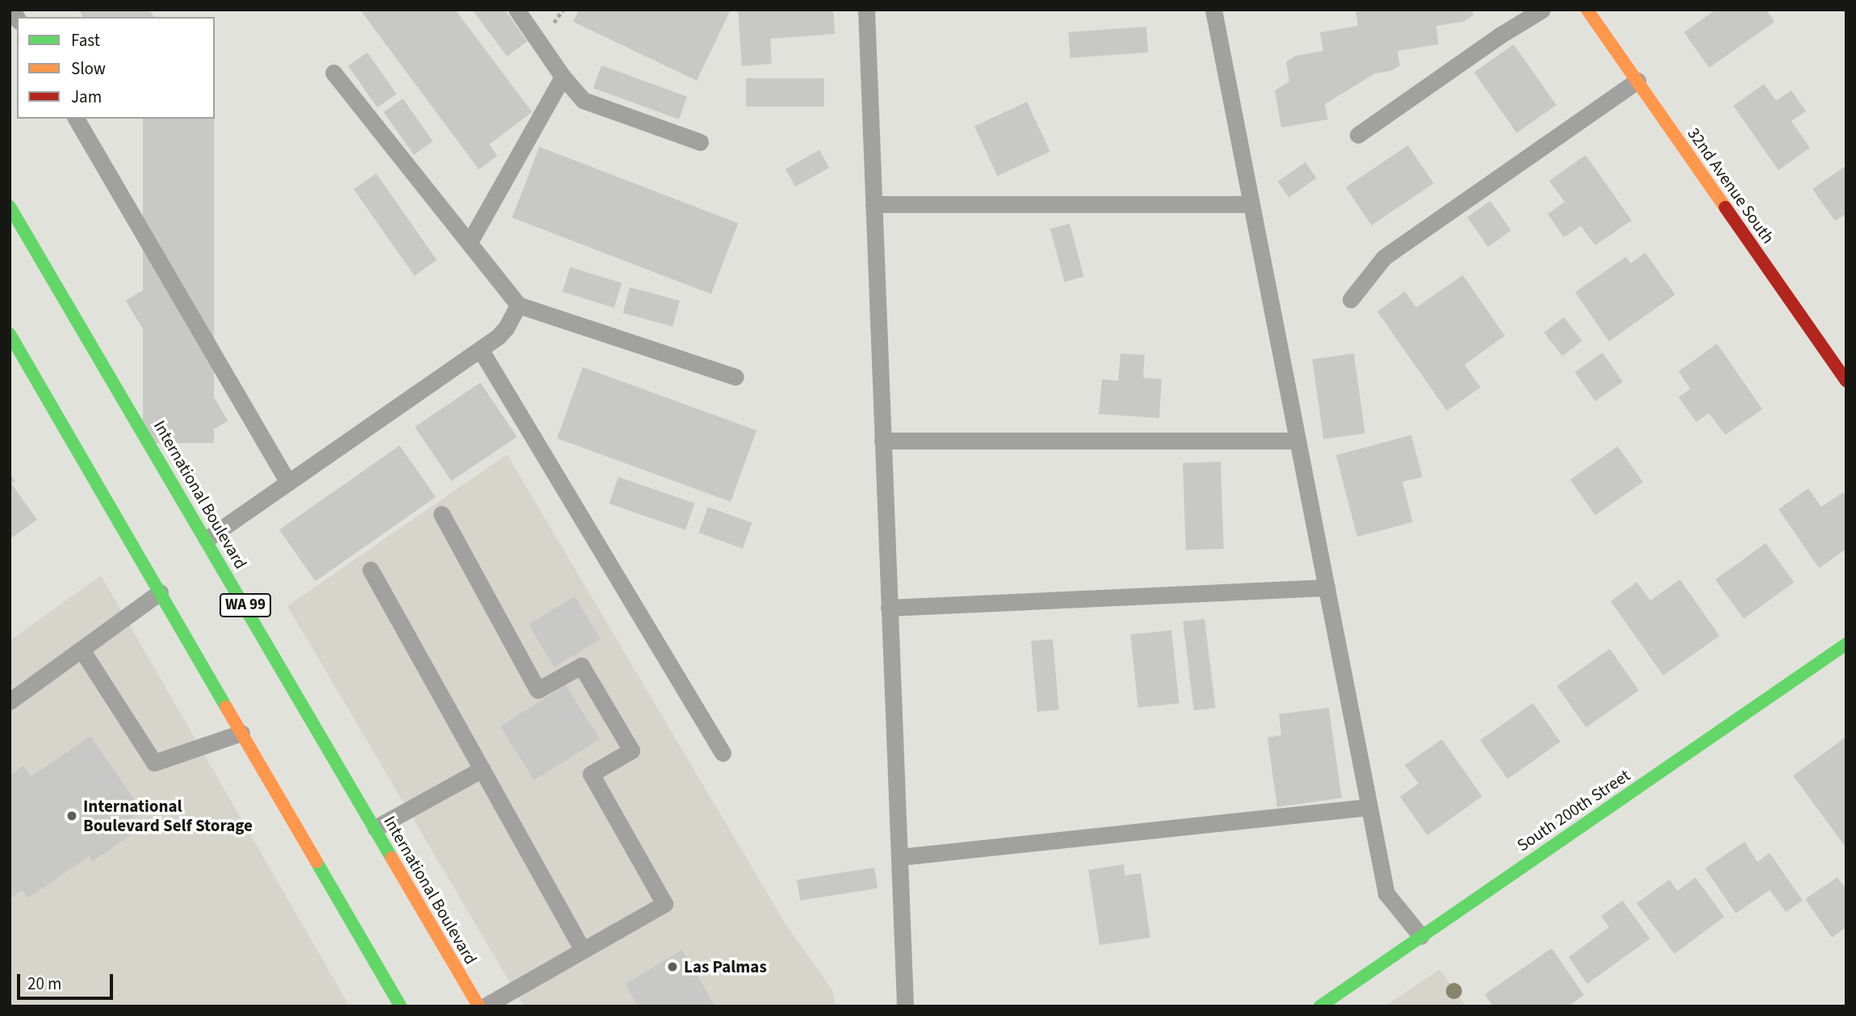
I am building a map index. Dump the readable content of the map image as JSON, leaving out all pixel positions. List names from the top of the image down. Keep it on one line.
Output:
{"streets":{"main road":["32nd Avenue South","International Boulevard","WA 99","South 200th Street"]},"places":["International Boulevard Self Storage","Las Palmas"],"legend":["Fast","Slow","Jam"],"scale_bar":"20 m"}
